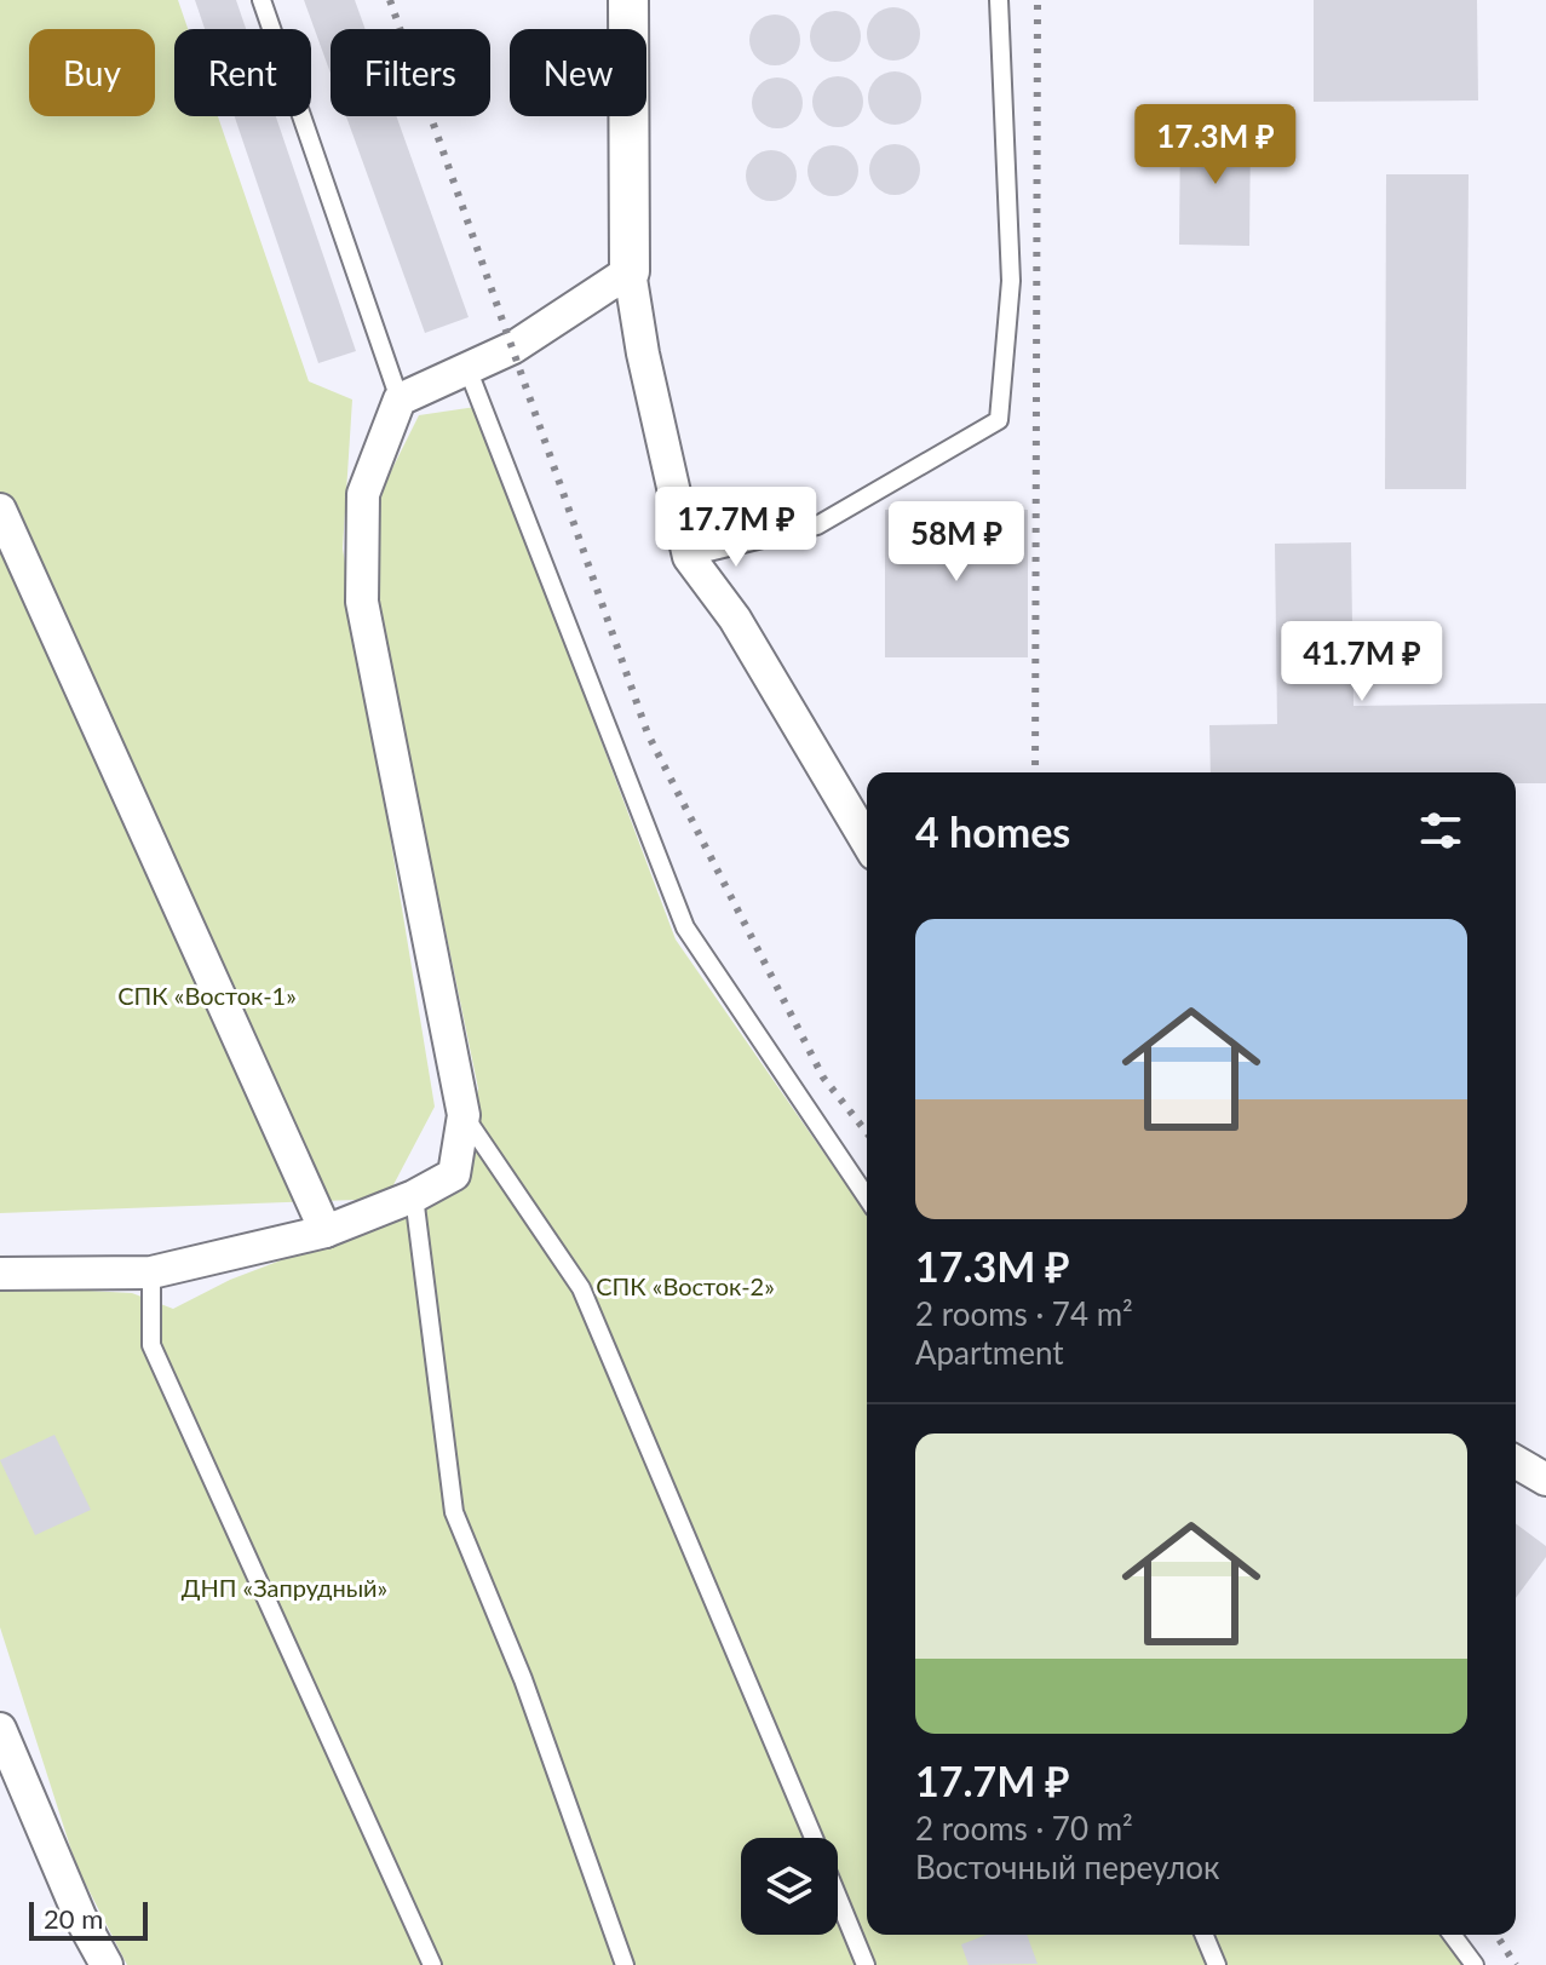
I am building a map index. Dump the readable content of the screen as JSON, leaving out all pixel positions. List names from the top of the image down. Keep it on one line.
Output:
{"parks":["СПК «Восток-1»","СПК «Восток-2»","ДНП «Запрудный»"],"scale_bar":"20 m","page":{"chip":["Buy","Rent","Filters","New"],"price":["17.3M ₽","17.7M ₽","58M ₽","41.7M ₽"],"heading":"4 homes","list":[{"name":"17.3M ₽","note":"2 rooms · 74 m² · Apartment"},{"name":"17.7M ₽","note":"2 rooms · 70 m² · Восточный переулок"}],"scale":"20 m"}}
